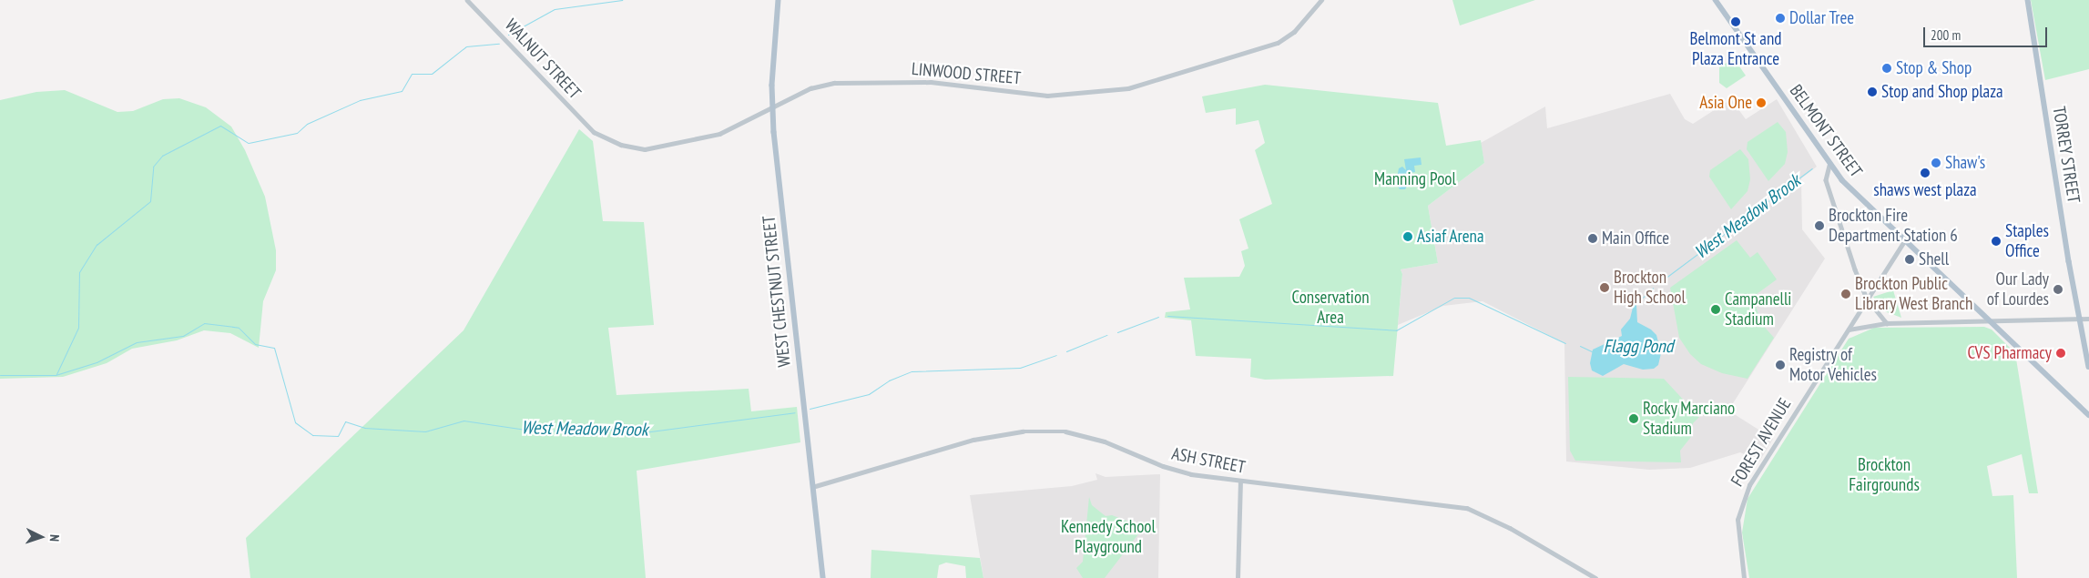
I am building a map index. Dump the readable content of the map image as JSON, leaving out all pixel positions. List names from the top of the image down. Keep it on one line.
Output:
{"streets":{"main road":["BELMONT STREET","TORREY STREET","WEST CHESTNUT STREET"],"street":["WALNUT STREET","LINWOOD STREET","FOREST AVENUE","ASH STREET"]},"crossings":[["WALNUT STREET","LINWOOD STREET"],["LINWOOD STREET","WEST CHESTNUT STREET"],["BELMONT STREET","FOREST AVENUE"],["WEST CHESTNUT STREET","ASH STREET"]],"water":["West Meadow Brook","Flagg Pond"],"parks":["Manning Pool","Conservation Area","Brockton Fairgrounds","Kennedy School Playground"],"places":["Dollar Tree","Belmont St and Plaza Entrance","Stop & Shop","Stop and Shop plaza","Asia One","Shaw's","shaws west plaza","Brockton Fire Department Station 6","Asiaf Arena","Main Office","Staples Office","Shell","Brockton High School","Our Lady of Lourdes","Brockton Public Library West Branch","Campanelli Stadium","CVS Pharmacy","Registry of Motor Vehicles","Rocky Marciano Stadium"],"scale_bar":"200 m","north":"right"}
